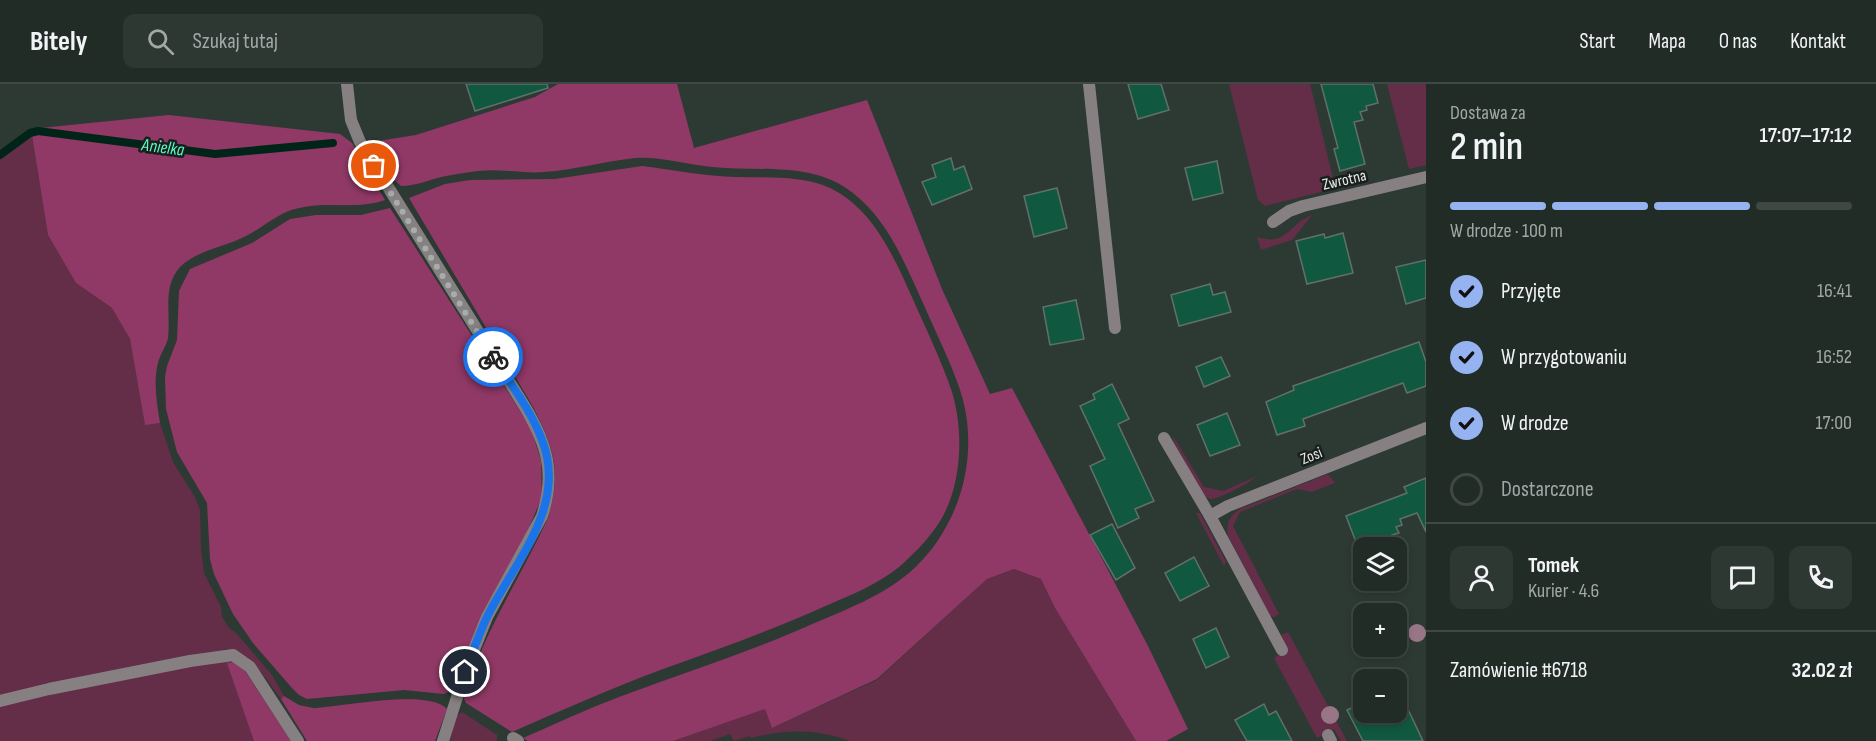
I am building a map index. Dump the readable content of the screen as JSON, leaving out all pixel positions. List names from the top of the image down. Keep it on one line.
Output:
{"streets":{"street":["Zwrotna","Zosi"]},"water":["Anielka"],"page":{"header":"Bitely","search":"Szukaj tutaj","nav":["Start","Mapa","O nas","Kontakt"],"heading":["2 min","Dostawa za","17:07–17:12"],"panel":["Tomek","Kurier · 4.6","Zamówienie #6718","32.02 zł"],"bar":"W drodze · 100 m","list":[["Przyjęte","16:41"],["W przygotowaniu","16:52"],["W drodze","17:00"],"Dostarczone"],"map_buttons":["+","−"]}}
